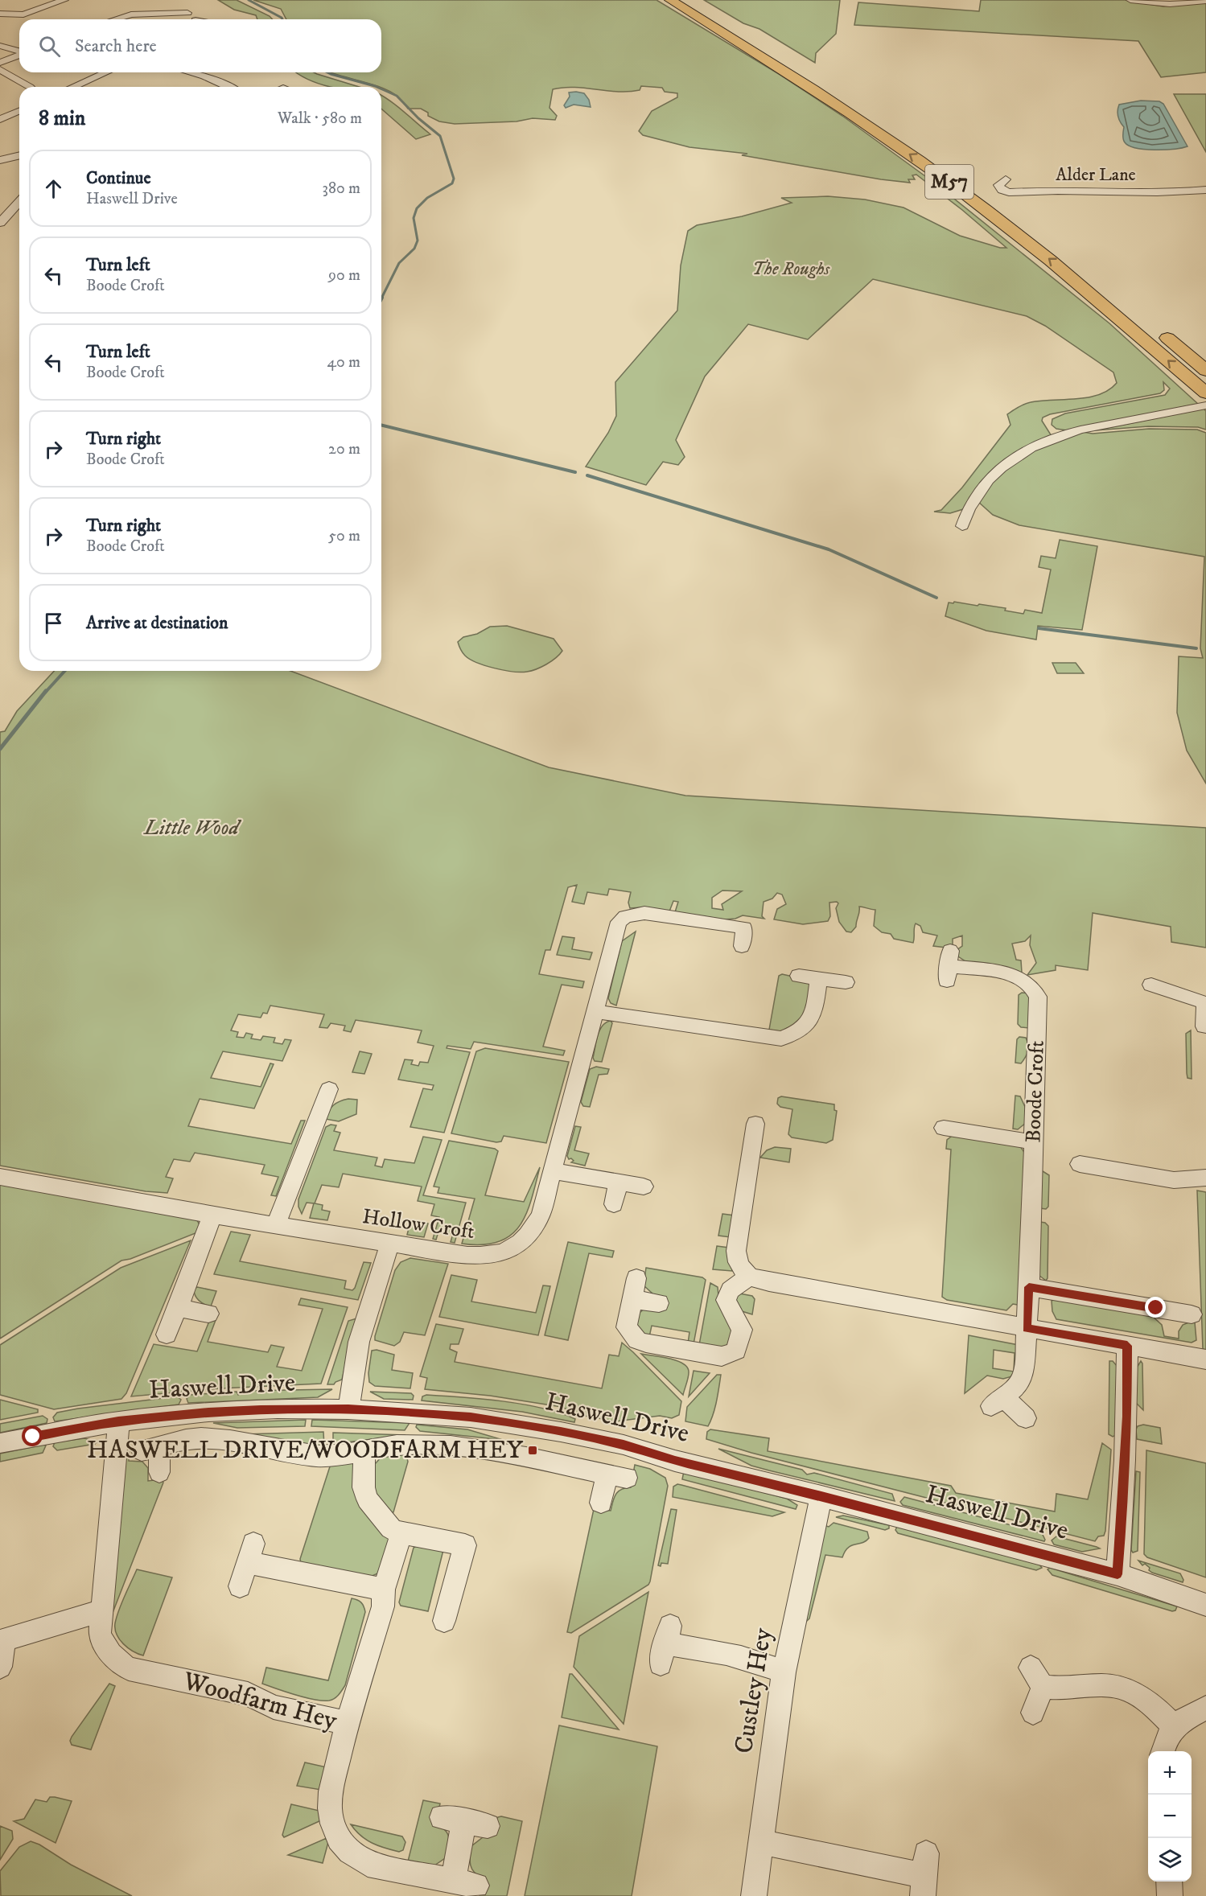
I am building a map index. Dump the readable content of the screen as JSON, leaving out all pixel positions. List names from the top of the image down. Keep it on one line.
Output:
{"streets":{"highway":["M57"],"street":["Alder Lane","Boode Croft","Hollow Croft","Haswell Drive","Custley Hey","Woodfarm Hey"]},"crossings":[["Haswell Drive","Custley Hey"],["Haswell Drive","Woodfarm Hey"]],"parks":["The Roughs","Little Wood"],"places":{"transit":["HASWELL DRIVE/WOODFARM HEY"]},"page":{"search":"Search here","heading":["8 min","Walk · 580 m"],"list":[["Continue","Haswell Drive","380 m"],["Turn left","Boode Croft","90 m"],["Turn left","Boode Croft","40 m"],["Turn right","Boode Croft","20 m"],["Turn right","Boode Croft","50 m"],"Arrive at destination"],"map_buttons":["+","−"]}}
